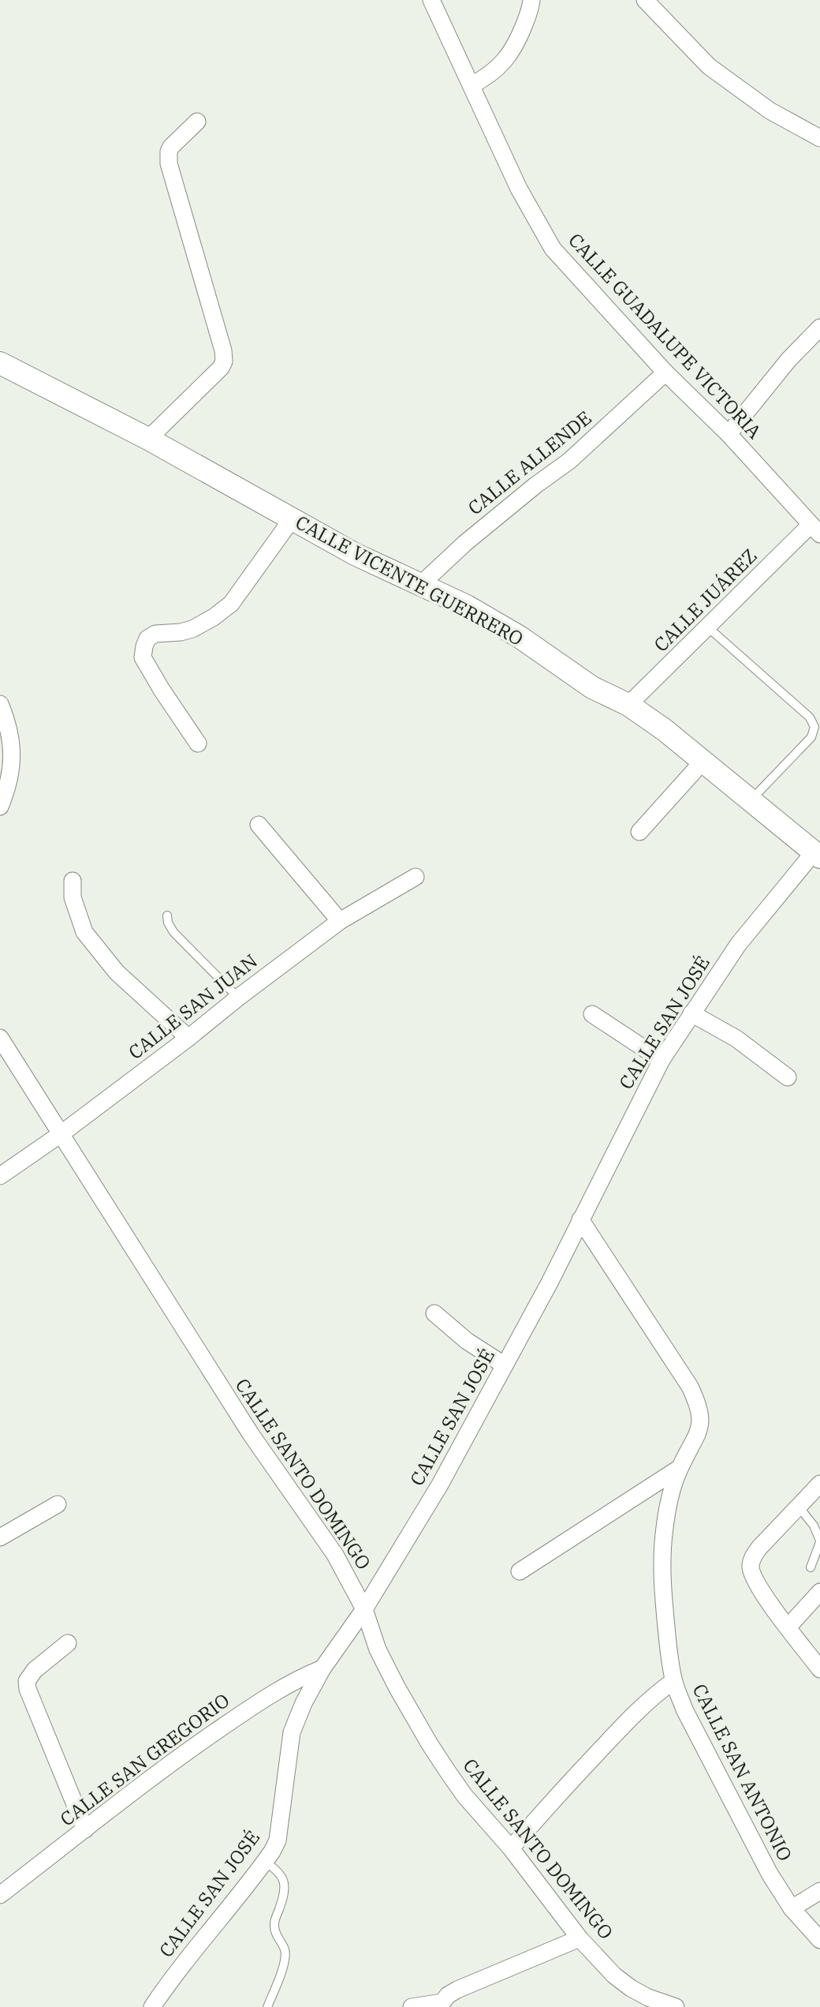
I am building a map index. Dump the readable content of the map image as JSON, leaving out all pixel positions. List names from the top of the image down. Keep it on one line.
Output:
{"streets":{"street":["CALLE GUADALUPE VICTORIA","CALLE ALLENDE","CALLE VICENTE GUERRERO","CALLE JUÁREZ","CALLE SAN JUAN","CALLE SAN JOSÉ","CALLE SANTO DOMINGO","CALLE SAN GREGORIO","CALLE SAN ANTONIO"]},"crossings":[["CALLE GUADALUPE VICTORIA","CALLE ALLENDE"],["CALLE GUADALUPE VICTORIA","CALLE JUÁREZ"],["CALLE ALLENDE","CALLE VICENTE GUERRERO"],["CALLE VICENTE GUERRERO","CALLE JUÁREZ"],["CALLE VICENTE GUERRERO","CALLE SAN JOSÉ"],["CALLE SAN JUAN","CALLE SANTO DOMINGO"],["CALLE SAN JOSÉ","CALLE SANTO DOMINGO"],["CALLE SAN JOSÉ","CALLE SAN GREGORIO"],["CALLE SAN JOSÉ","CALLE SAN ANTONIO"]]}
